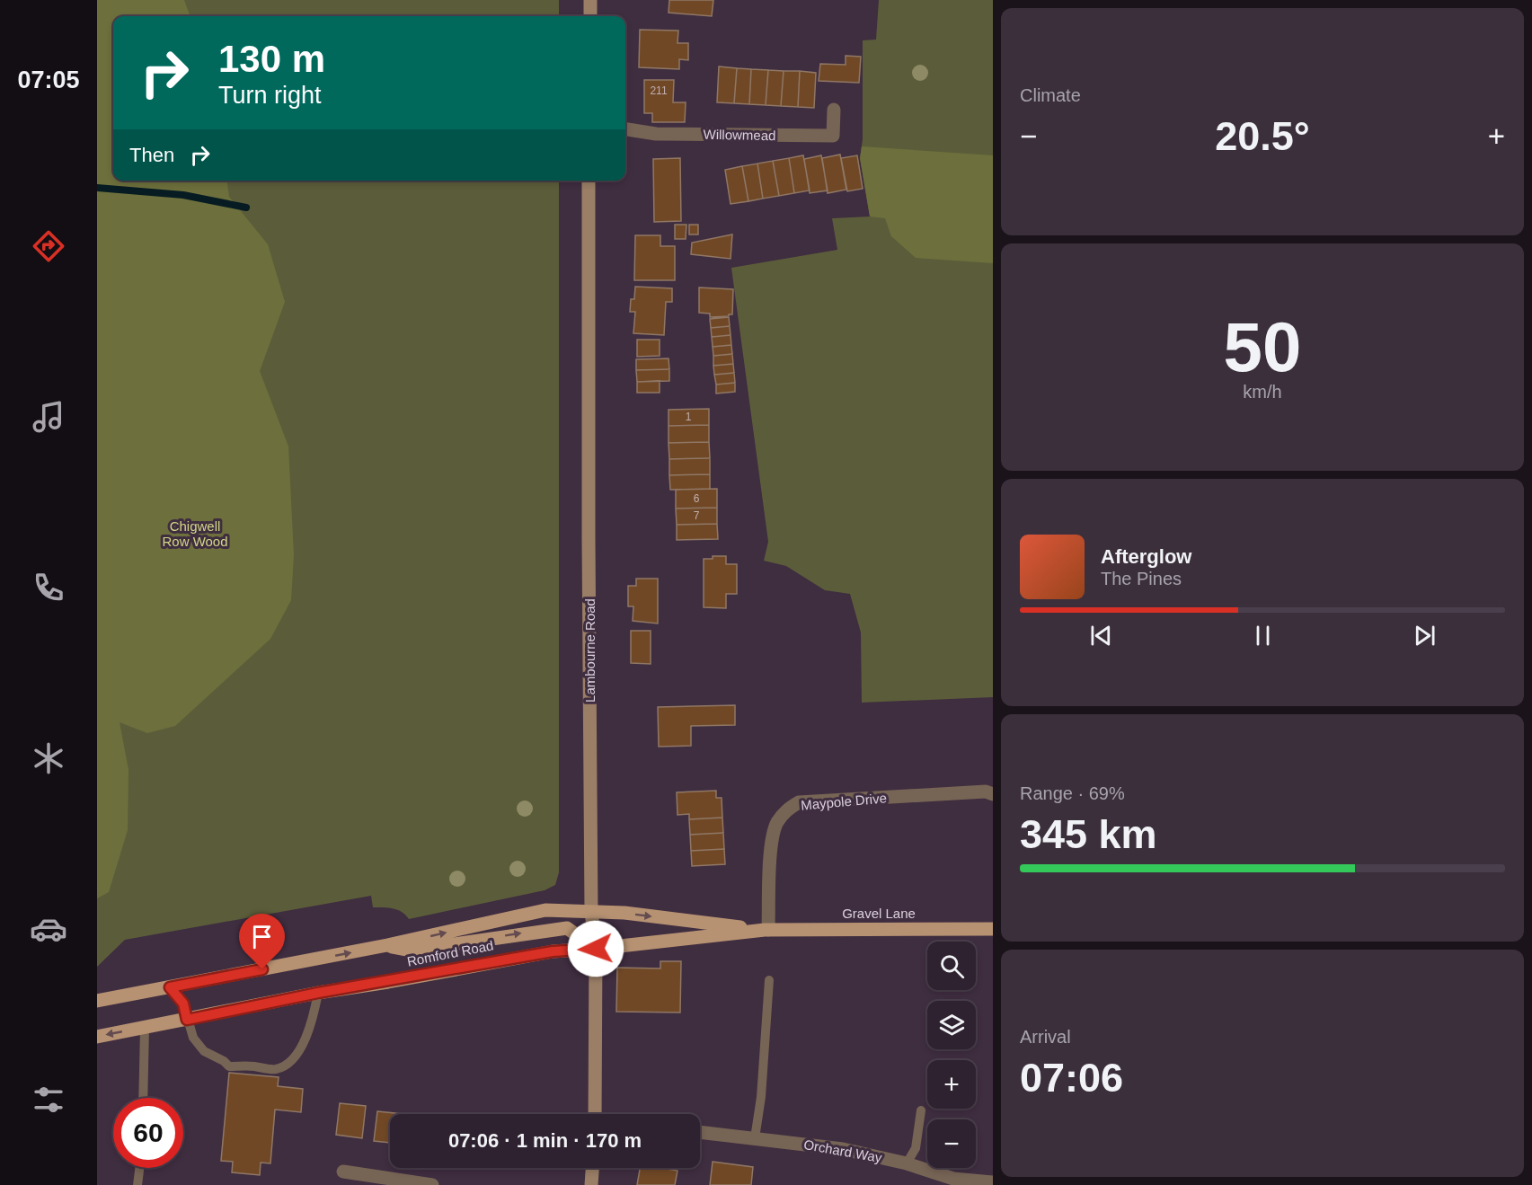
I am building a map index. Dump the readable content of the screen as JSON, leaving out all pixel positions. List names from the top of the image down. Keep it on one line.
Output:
{"streets":{"main road":["Lambourne Road","Gravel Lane","Romford Road"],"street":["Willowmead","Maypole Drive","Orchard Way"]},"crossings":[["Lambourne Road","Gravel Lane"],["Lambourne Road","Romford Road"],["Maypole Drive","Gravel Lane"],["Gravel Lane","Romford Road"]],"parks":["Chigwell Row Wood"],"house_numbers":["211","1","6","7"],"page":{"tabs":"07:05","tile":["Climate",["50","km/h"],["Range · 69%","345 km"],["Arrival","07:06"]],"turn":["130 m","Turn right"],"heat":["−","20.5°","+"],"then":"Then","song":["Afterglow","The Pines"],"map_buttons":["+","−"],"limit":"60","trip":"07:06 · 1 min · 170 m"}}
